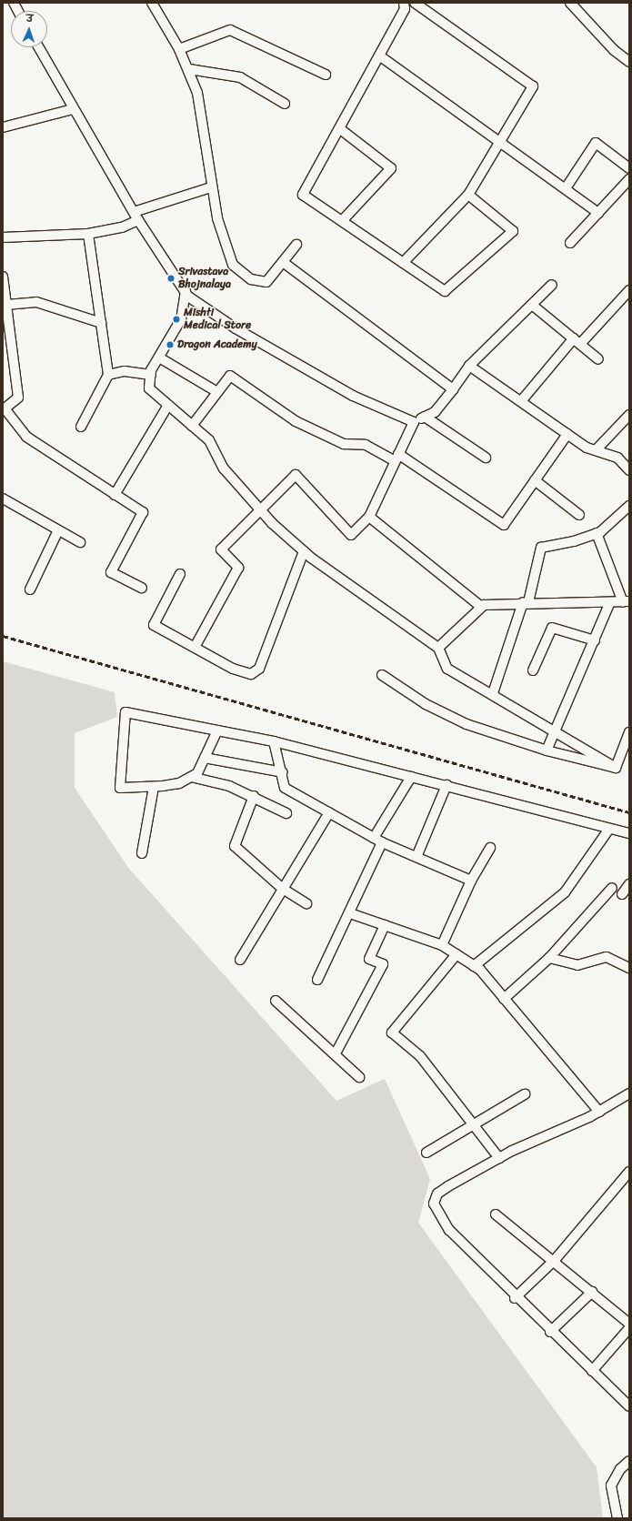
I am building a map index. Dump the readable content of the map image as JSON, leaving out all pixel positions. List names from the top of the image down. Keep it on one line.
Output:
{"places":["Srivastava Bhojnalaya","Mishti Medical Store","Dragon Academy"],"north":"top"}
